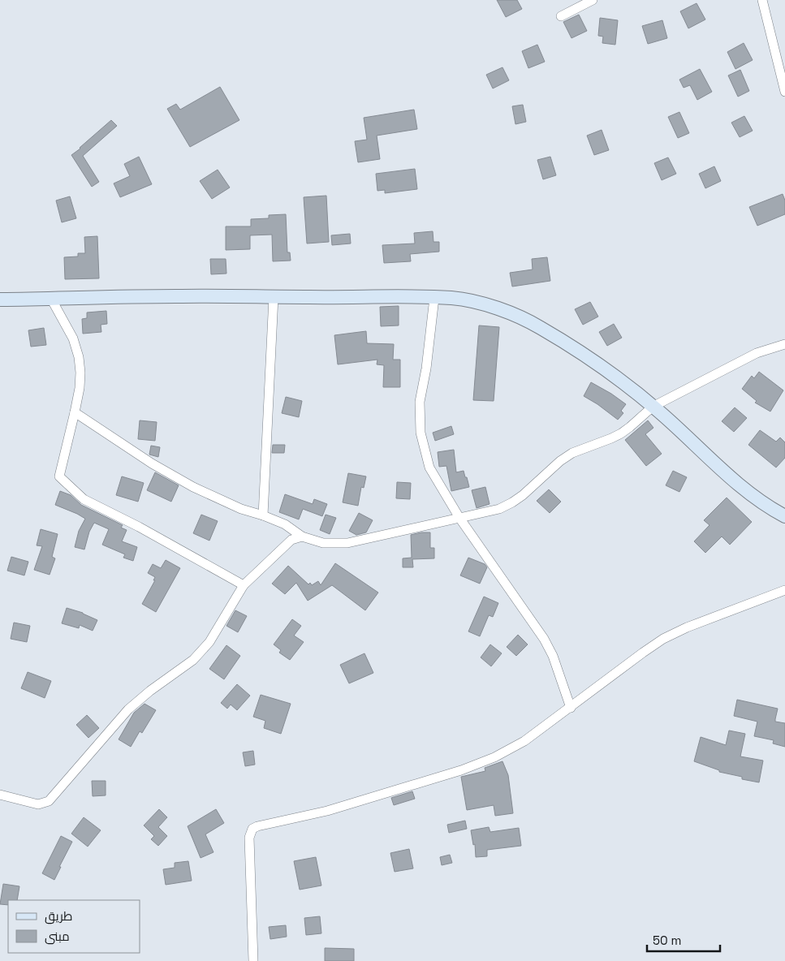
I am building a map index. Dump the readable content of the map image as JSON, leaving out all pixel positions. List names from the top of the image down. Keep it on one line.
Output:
{"legend":["طريق","مبنى"],"scale_bar":"50 m"}
